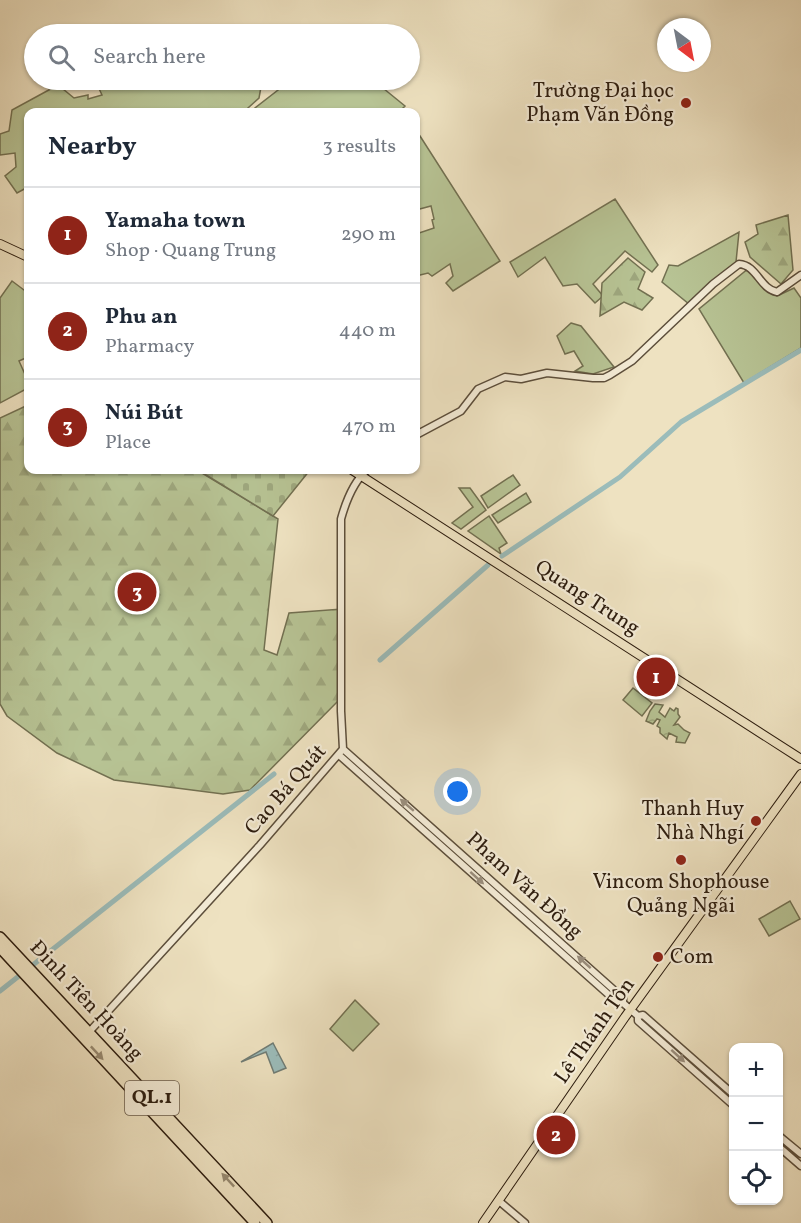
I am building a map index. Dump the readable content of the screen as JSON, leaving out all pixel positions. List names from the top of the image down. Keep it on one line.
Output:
{"streets":{"highway":["Đinh Tiên Hoàng","QL.1"],"main road":["Quang Trung","Lê Thánh Tôn"],"street":["Cao Bá Quát","Phạm Văn Đồng"]},"crossings":[["Cao Bá Quát","Phạm Văn Đồng"],["Cao Bá Quát","Đinh Tiên Hoàng"],["Phạm Văn Đồng","Lê Thánh Tôn"]],"places":["Trường Đại học Phạm Văn Đồng","Thanh Huy Nhà Nhgí","Vincom Shophouse Quảng Ngãi","Com"],"north":"bottom right","page":{"search":"Search here","heading":["Nearby","3 results"],"list":[{"mark":"1","name":"Yamaha town","note":"Shop · Quang Trung","value":"290 m"},{"mark":"2","name":"Phu an","note":"Pharmacy","value":"440 m"},{"mark":"3","name":"Núi Bút","note":"Place","value":"470 m"}],"pins":["3","1","2"],"map_buttons":["+","−"]}}
